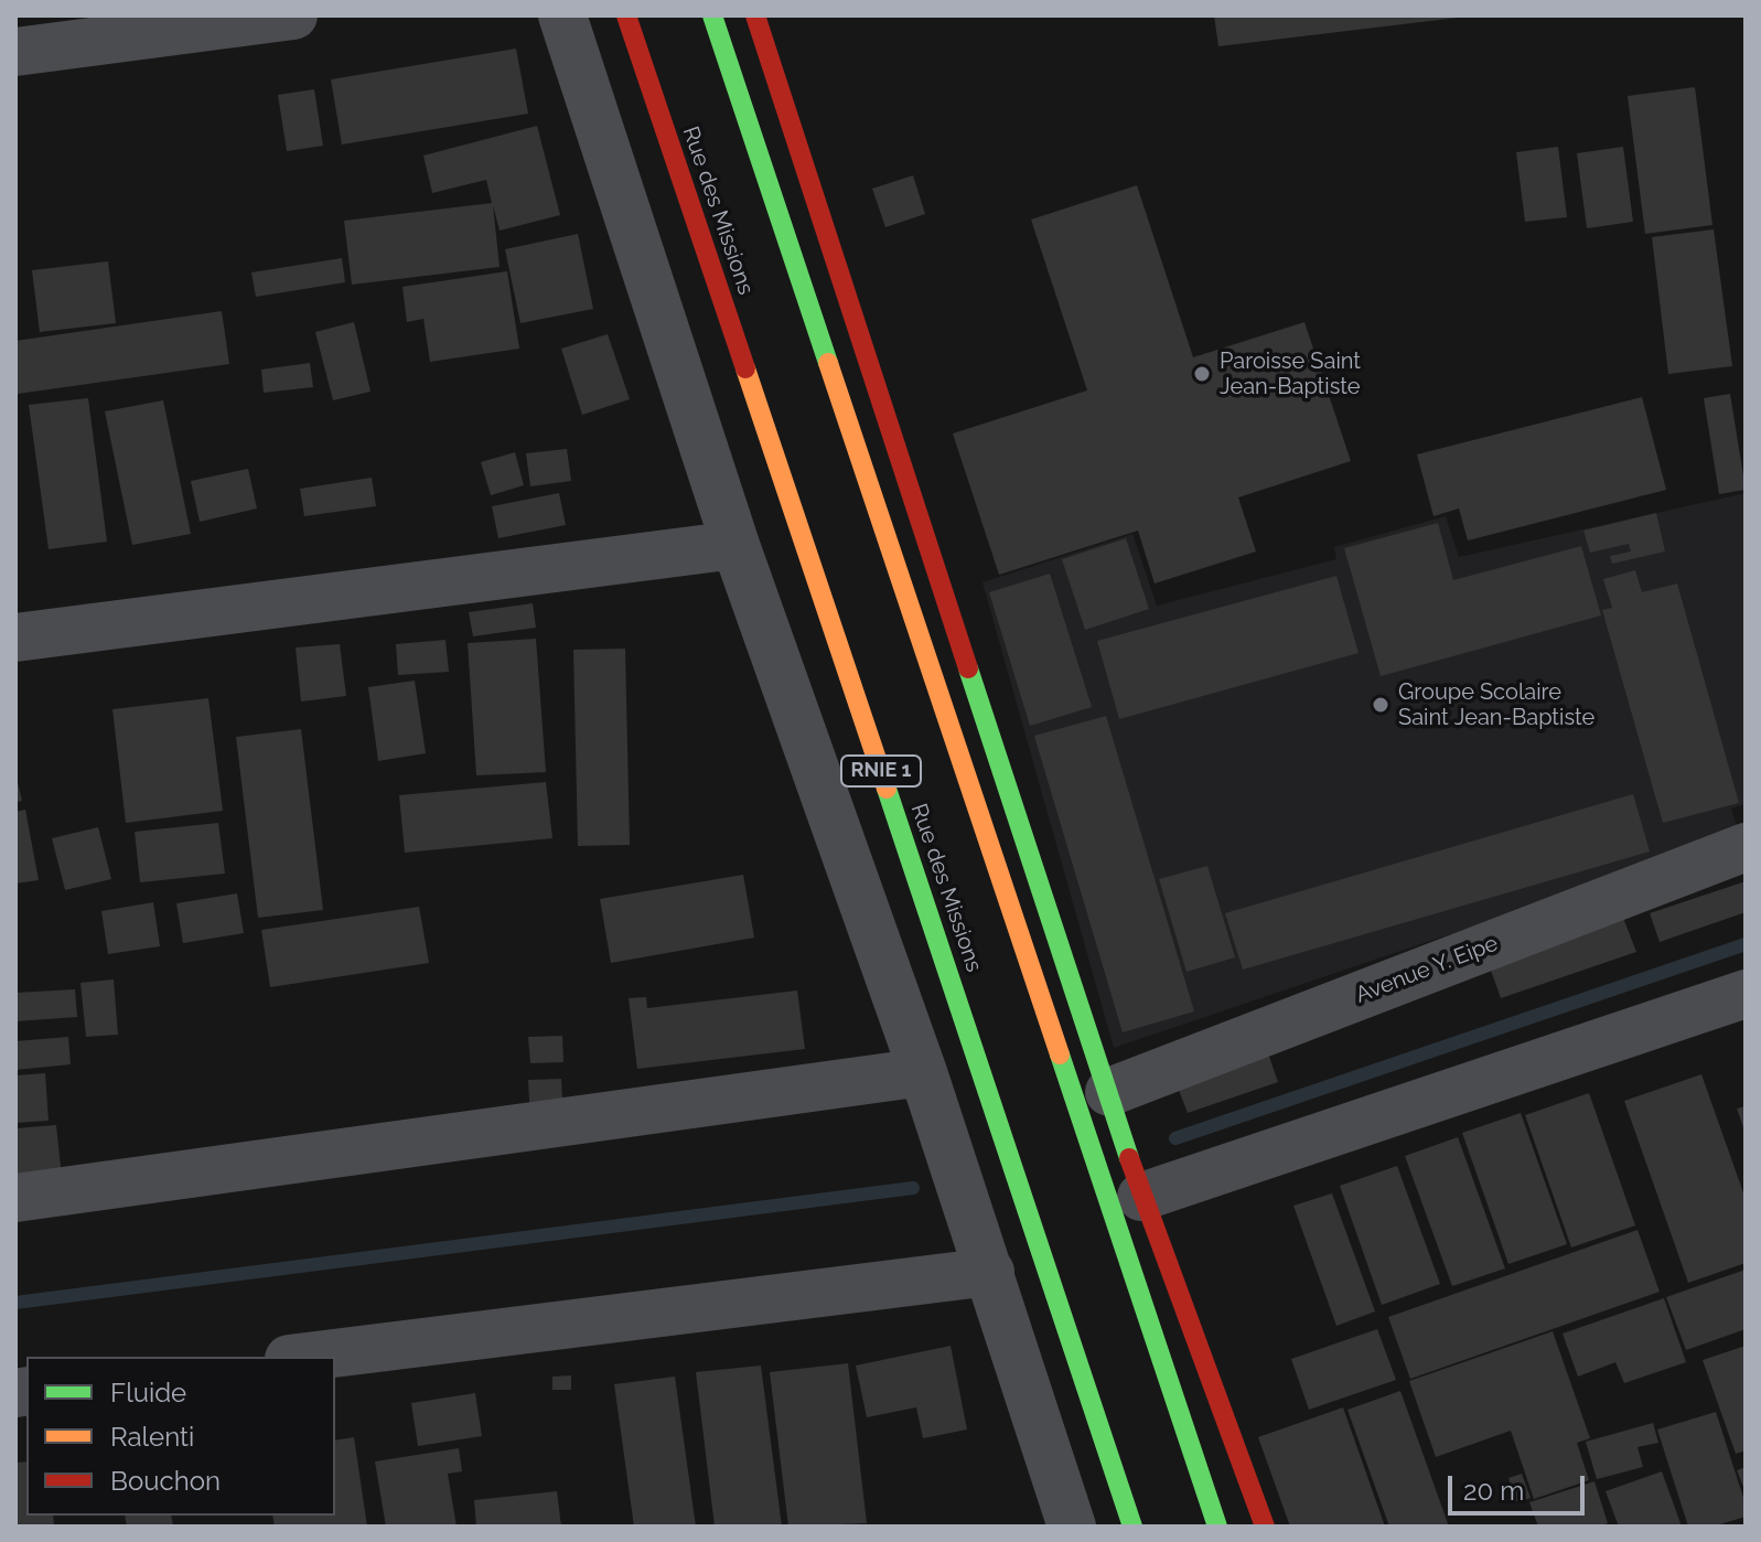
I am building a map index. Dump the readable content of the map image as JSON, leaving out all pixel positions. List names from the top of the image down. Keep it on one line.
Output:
{"streets":{"main road":["Rue des Missions","RNIE 1"],"street":["Avenue Y. Eipe"]},"places":["Paroisse Saint Jean-Baptiste","Groupe Scolaire Saint Jean-Baptiste"],"legend":["Fluide","Ralenti","Bouchon"],"scale_bar":"20 m"}
